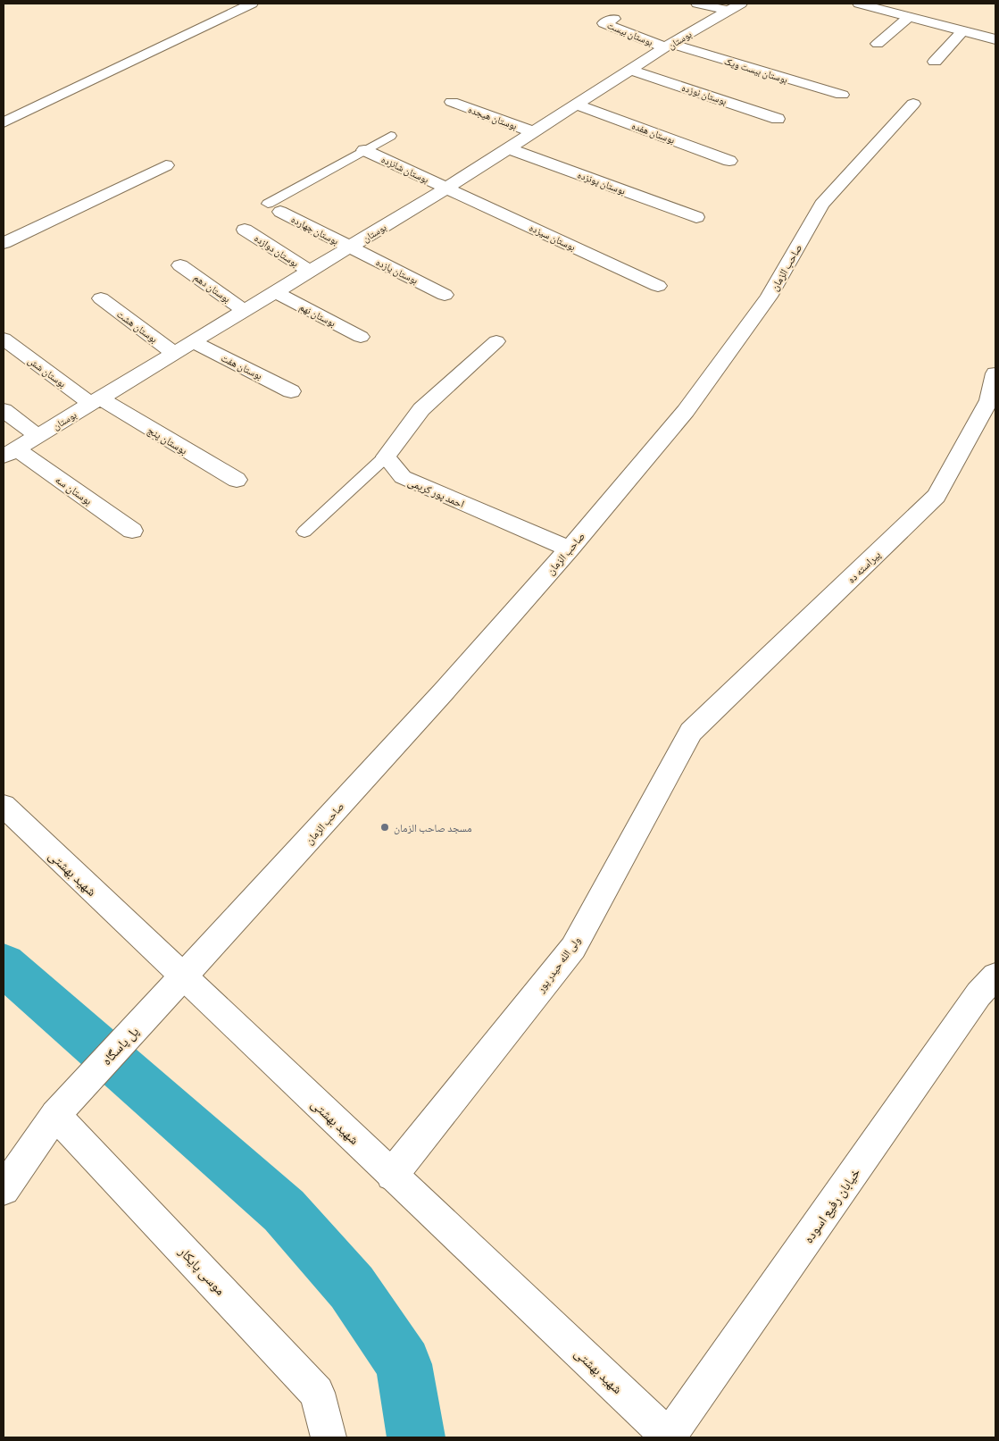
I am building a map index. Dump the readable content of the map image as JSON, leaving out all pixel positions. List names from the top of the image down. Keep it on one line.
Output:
{"streets":{"street":["بوستان بیست","بوستان","بوستان بیست ویک","بوستان نوزده","بوستان هیجده","بوستان هفده","بوستان شانزده","بوستان پونزده","بوستان چهارده","بوستان سیزده","بوستان دوازده","صاحب الزمان","بوستان یازده","بوستان دهم","بوستان نهم","بوستان هشت","بوستان هفت","بوستان شش","بوستان پنج","بوستان سه","احمد پور کریمی","پیراسته ده","شهید بهشتی","ولی الله حیدر پور","پل پاسگاه","خیابان رفیع اسوده","موسی پایکار"]},"crossings":[["بوستان بیست","بوستان"],["بوستان بیست","بوستان بیست ویک"],["بوستان","بوستان بیست ویک"],["بوستان","بوستان نوزده"],["بوستان","بوستان هیجده"],["بوستان","بوستان هفده"],["بوستان","بوستان شانزده"],["بوستان","بوستان پونزده"],["بوستان","بوستان چهارده"],["بوستان","بوستان سیزده"],["بوستان","بوستان دوازده"],["بوستان","بوستان یازده"],["بوستان","بوستان دهم"],["بوستان","بوستان نهم"],["بوستان","بوستان هشت"],["بوستان","بوستان هفت"],["بوستان","بوستان شش"],["بوستان","بوستان پنج"],["بوستان","بوستان سه"],["بوستان شانزده","بوستان سیزده"],["بوستان چهارده","بوستان یازده"],["صاحب الزمان","احمد پور کریمی"],["صاحب الزمان","شهید بهشتی"],["صاحب الزمان","پل پاسگاه"],["بوستان شش","بوستان پنج"],["پیراسته ده","ولی الله حیدر پور"],["شهید بهشتی","ولی الله حیدر پور"],["شهید بهشتی","پل پاسگاه"],["شهید بهشتی","خیابان رفیع اسوده"],["پل پاسگاه","موسی پایکار"]],"places":["مسجد صاحب الزمان"]}
